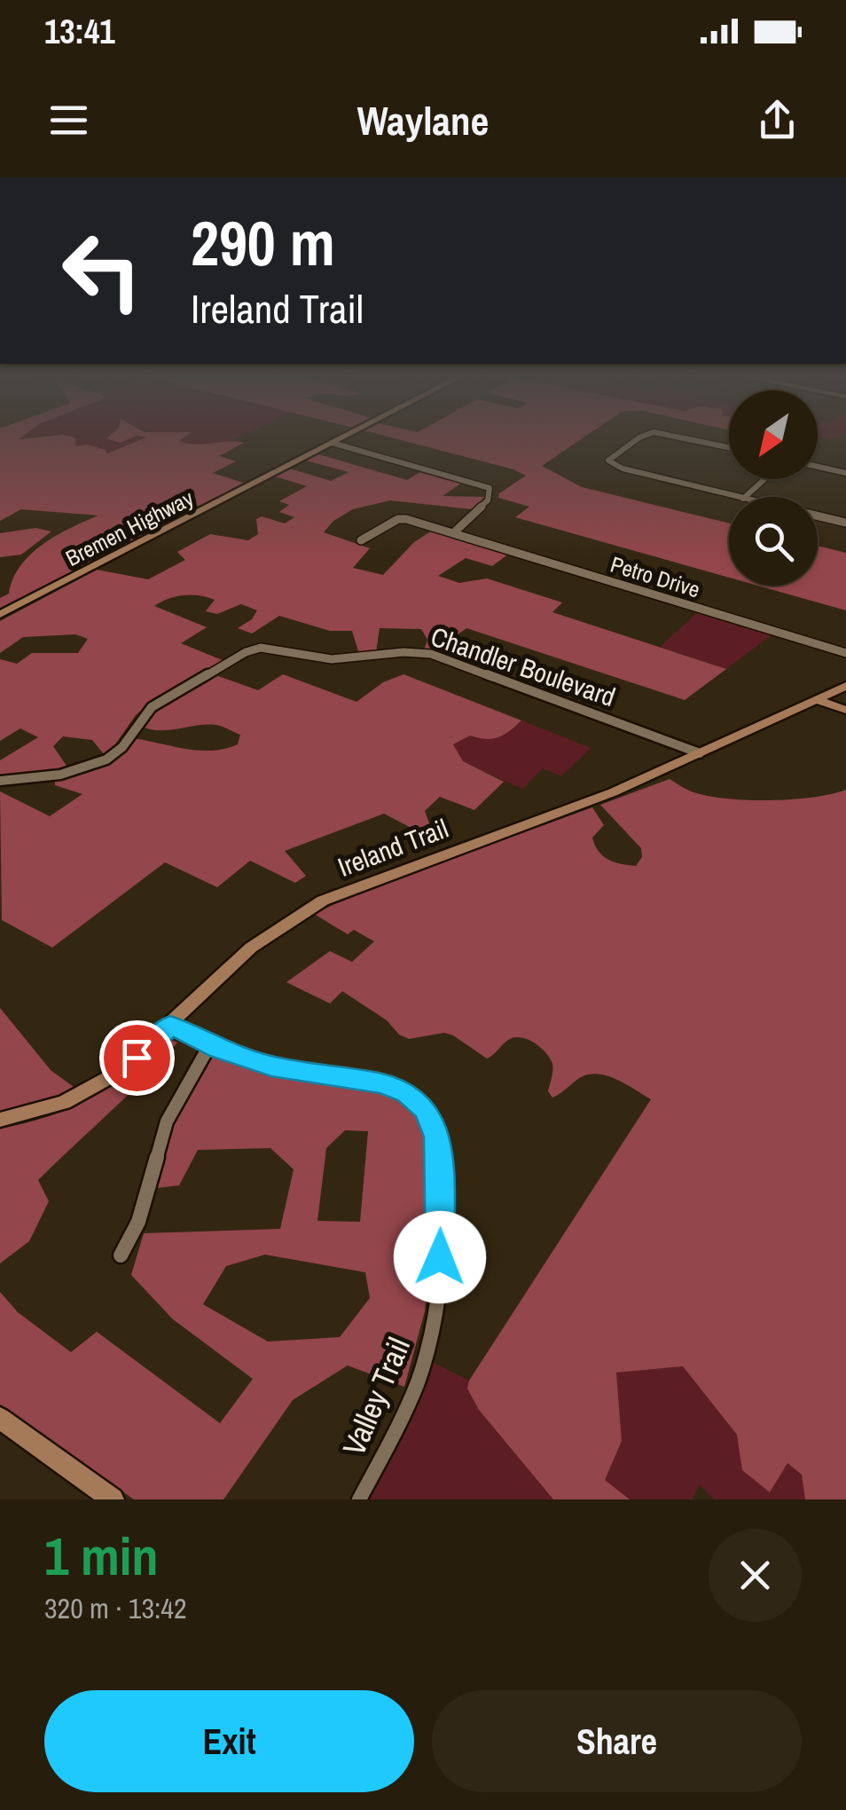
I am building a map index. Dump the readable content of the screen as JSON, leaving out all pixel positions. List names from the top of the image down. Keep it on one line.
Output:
{"streets":{"main road":["Bremen Highway","Ireland Trail"],"street":["Petro Drive","Chandler Boulevard","Valley Trail"]},"crossings":[["Chandler Boulevard","Ireland Trail"],["Ireland Trail","Valley Trail"]],"north":"bottom left","page":{"status":"13:41","header":"Waylane","turn":["290 m","Ireland Trail"],"heading":["1 min","320 m · 13:42"],"buttons":["Exit","Share"]}}
